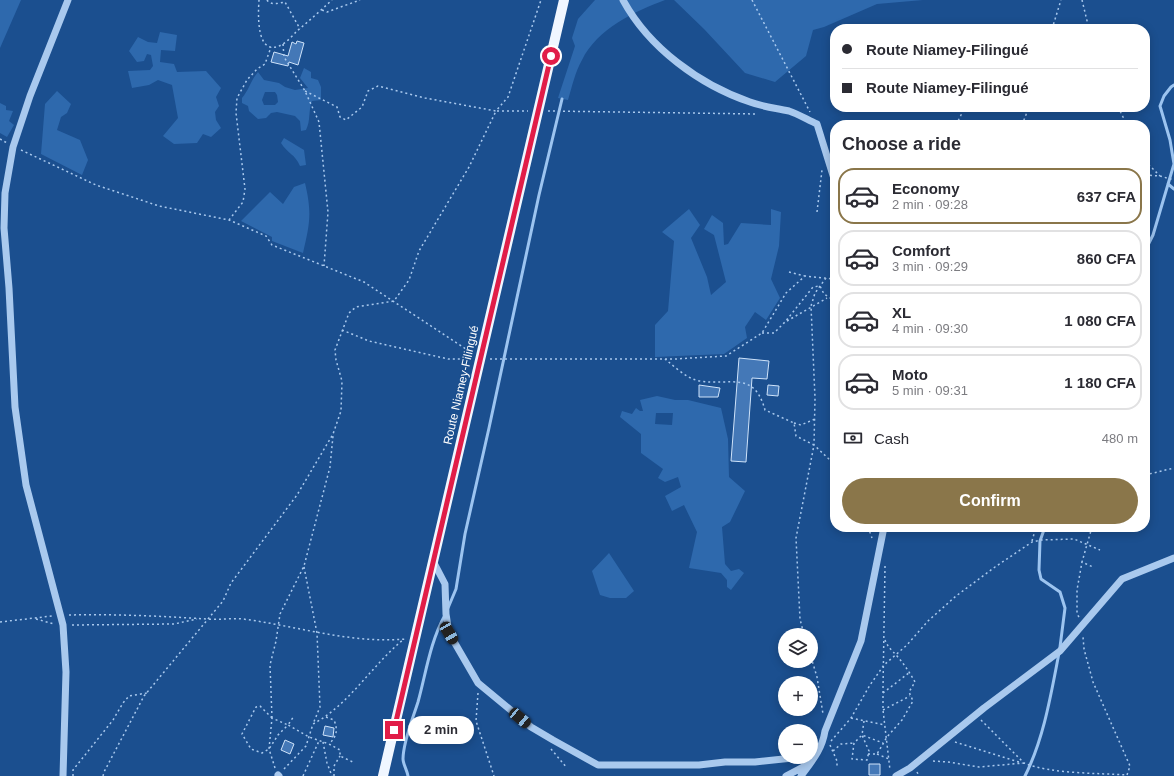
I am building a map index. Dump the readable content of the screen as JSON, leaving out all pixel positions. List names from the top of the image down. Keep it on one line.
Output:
{"streets":{"main road":["Route Niamey-Filingué"]},"page":{"banner":["Route Niamey-Filingué","Route Niamey-Filingué"],"heading":"Choose a ride","list":[{"name":"Economy","note":"2 min · 09:28","value":"637 CFA"},{"name":"Comfort","note":"3 min · 09:29","value":"860 CFA"},{"name":"XL","note":"4 min · 09:30","value":"1 080 CFA"},{"name":"Moto","note":"5 min · 09:31","value":"1 180 CFA"}],"pay":["Cash","480 m"],"buttons":"Confirm","map_buttons":["+","−"],"bubble":"2 min"}}
